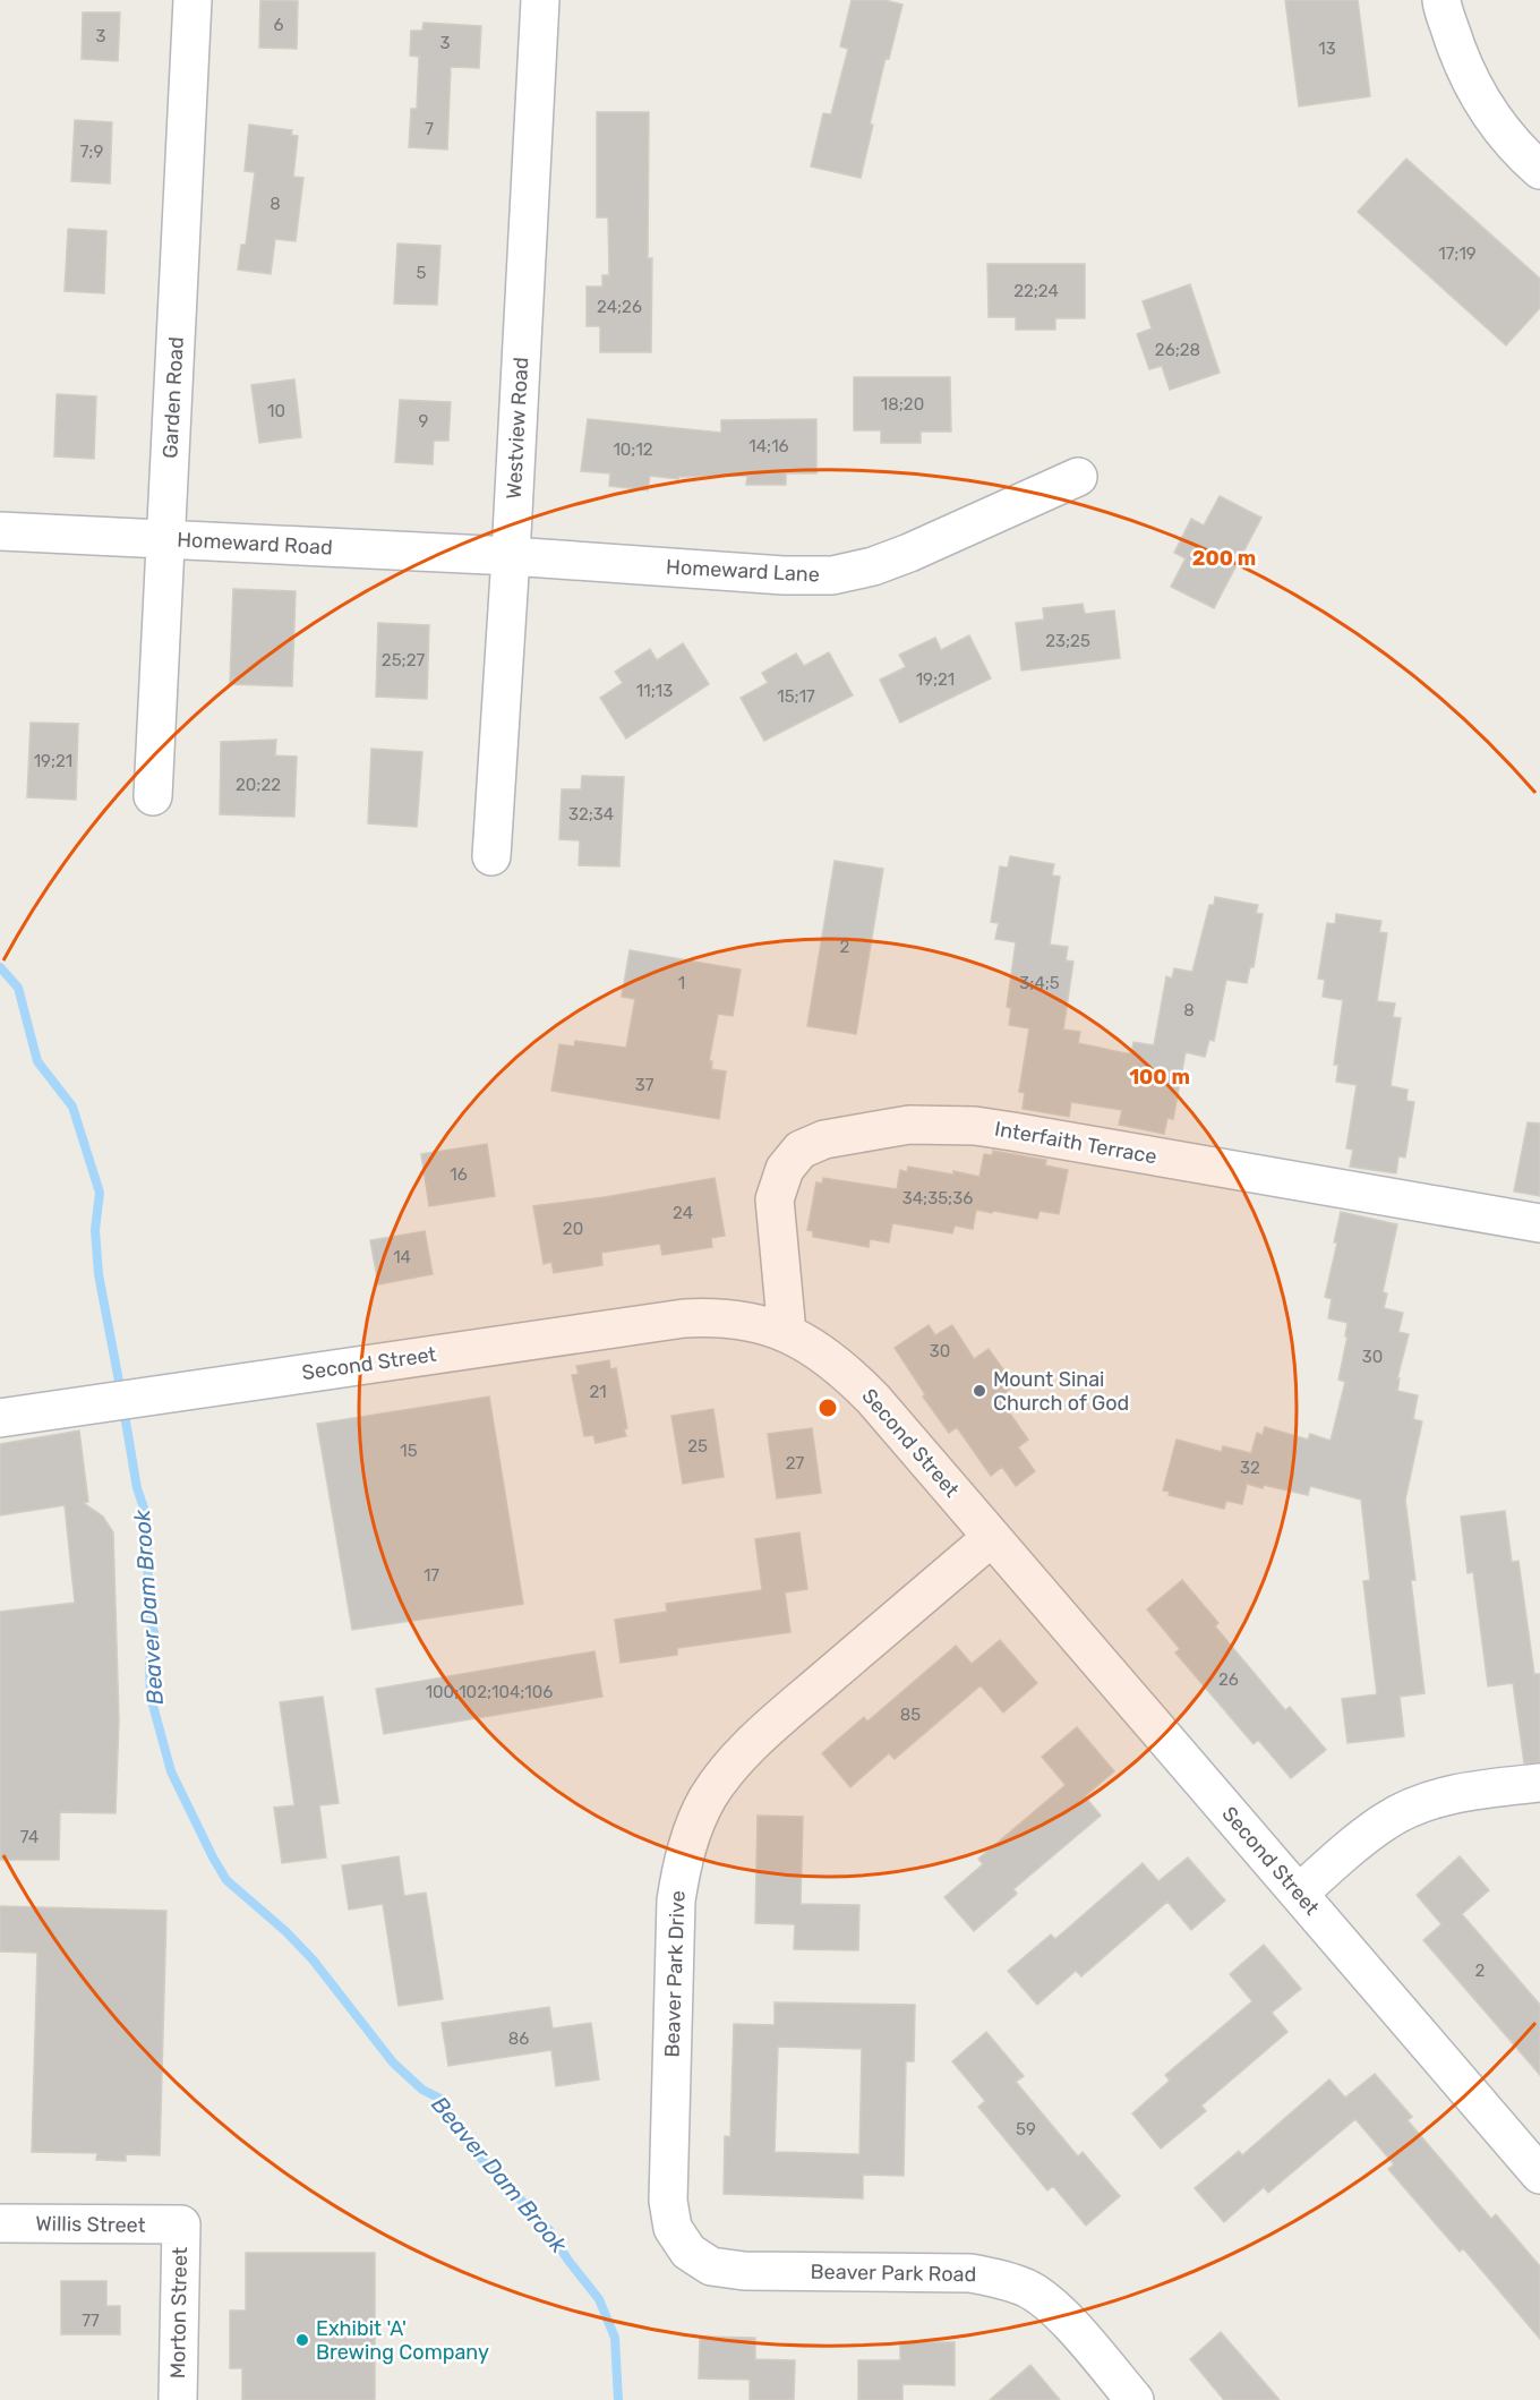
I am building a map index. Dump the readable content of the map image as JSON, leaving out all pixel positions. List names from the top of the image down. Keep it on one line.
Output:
{"streets":{"street":["Garden Road","Westview Road","Homeward Road","Homeward Lane","Interfaith Terrace","Second Street","Beaver Park Drive","Willis Street","Beaver Park Road","Morton Street"]},"crossings":[["Garden Road","Homeward Road"],["Westview Road","Homeward Road"],["Westview Road","Homeward Lane"],["Homeward Road","Homeward Lane"],["Interfaith Terrace","Second Street"],["Second Street","Beaver Park Drive"],["Beaver Park Drive","Beaver Park Road"],["Willis Street","Morton Street"]],"water":["Beaver Dam Brook"],"places":["Mount Sinai Church of God","Exhibit 'A' Brewing Company"],"house_numbers":["6","3","3","13","7","7;9","8","17;19","5","22;24","24;26","26;28","18;20","10","9","14;16","10;12","23;25","25;27","19;21","11;13","15;17","19;21","20;22","32;34","2","1","3;4;5","8","37","16","34;35;36","24","20","14","30","30","21","25","15","27","32","17","26","100;102;104;106","85","74","2","86","59","77"],"rings":["200 m","100 m"]}
